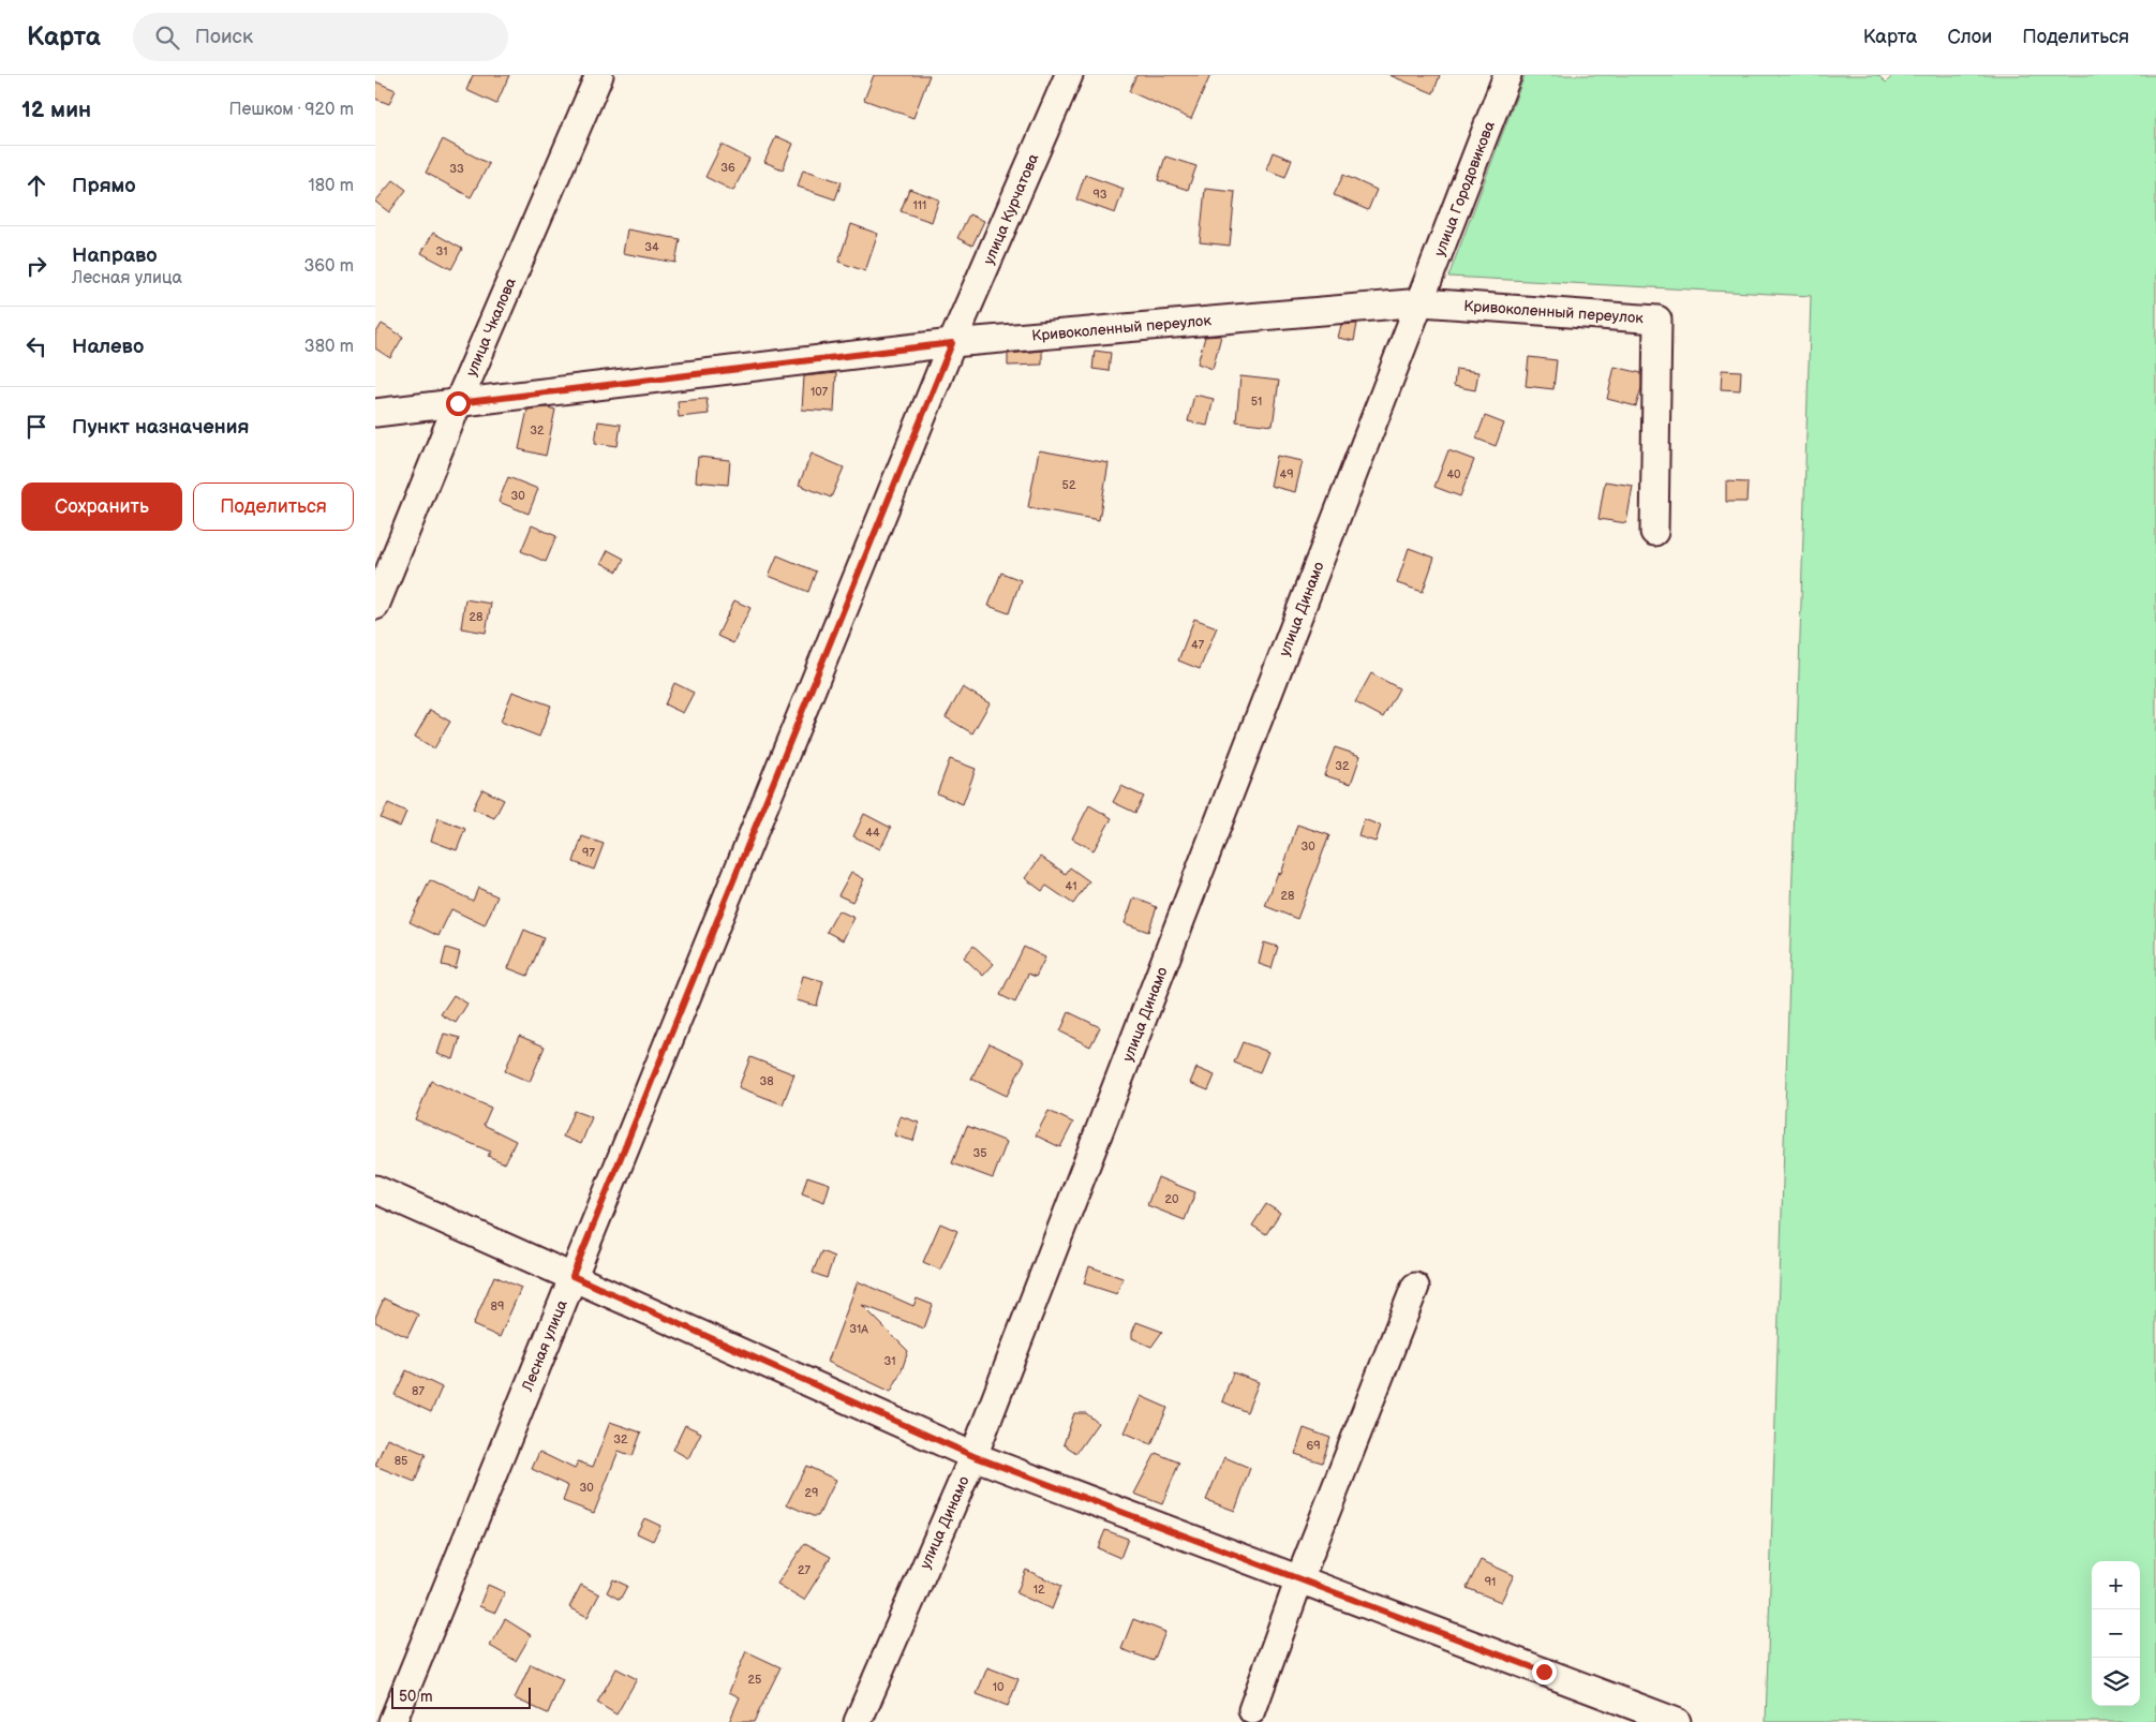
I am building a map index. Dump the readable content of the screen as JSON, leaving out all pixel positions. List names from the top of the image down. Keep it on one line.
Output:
{"streets":{"street":["улица Городовикова","улица Курчатова","Кривоколенный переулок","улица Чкалова","улица Динамо","Лесная улица"]},"crossings":[["улица Городовикова","Кривоколенный переулок"],["улица Городовикова","улица Динамо"],["улица Курчатова","Кривоколенный переулок"],["улица Курчатова","Лесная улица"],["Кривоколенный переулок","улица Чкалова"],["Кривоколенный переулок","улица Динамо"],["Кривоколенный переулок","Лесная улица"]],"house_numbers":["36","33","93","111","34","31","107","51","32","49","40","52","30","28","47","32","44","30","97","41","28","38","35","20","89","31А","31","87","32","69","85","30","29","27","91","12","25","10"],"scale_bar":"50 m","page":{"header":"Карта","search":"Поиск","nav":["Карта","Слои","Поделиться"],"heading":["12 мин","Пешком · 920 m"],"list":[["Прямо","180 m"],["Направо","Лесная улица","360 m"],["Налево","380 m"],"Пункт назначения"],"buttons":["Сохранить","Поделиться"],"map_buttons":["+","−"],"scale":"50 m"}}
